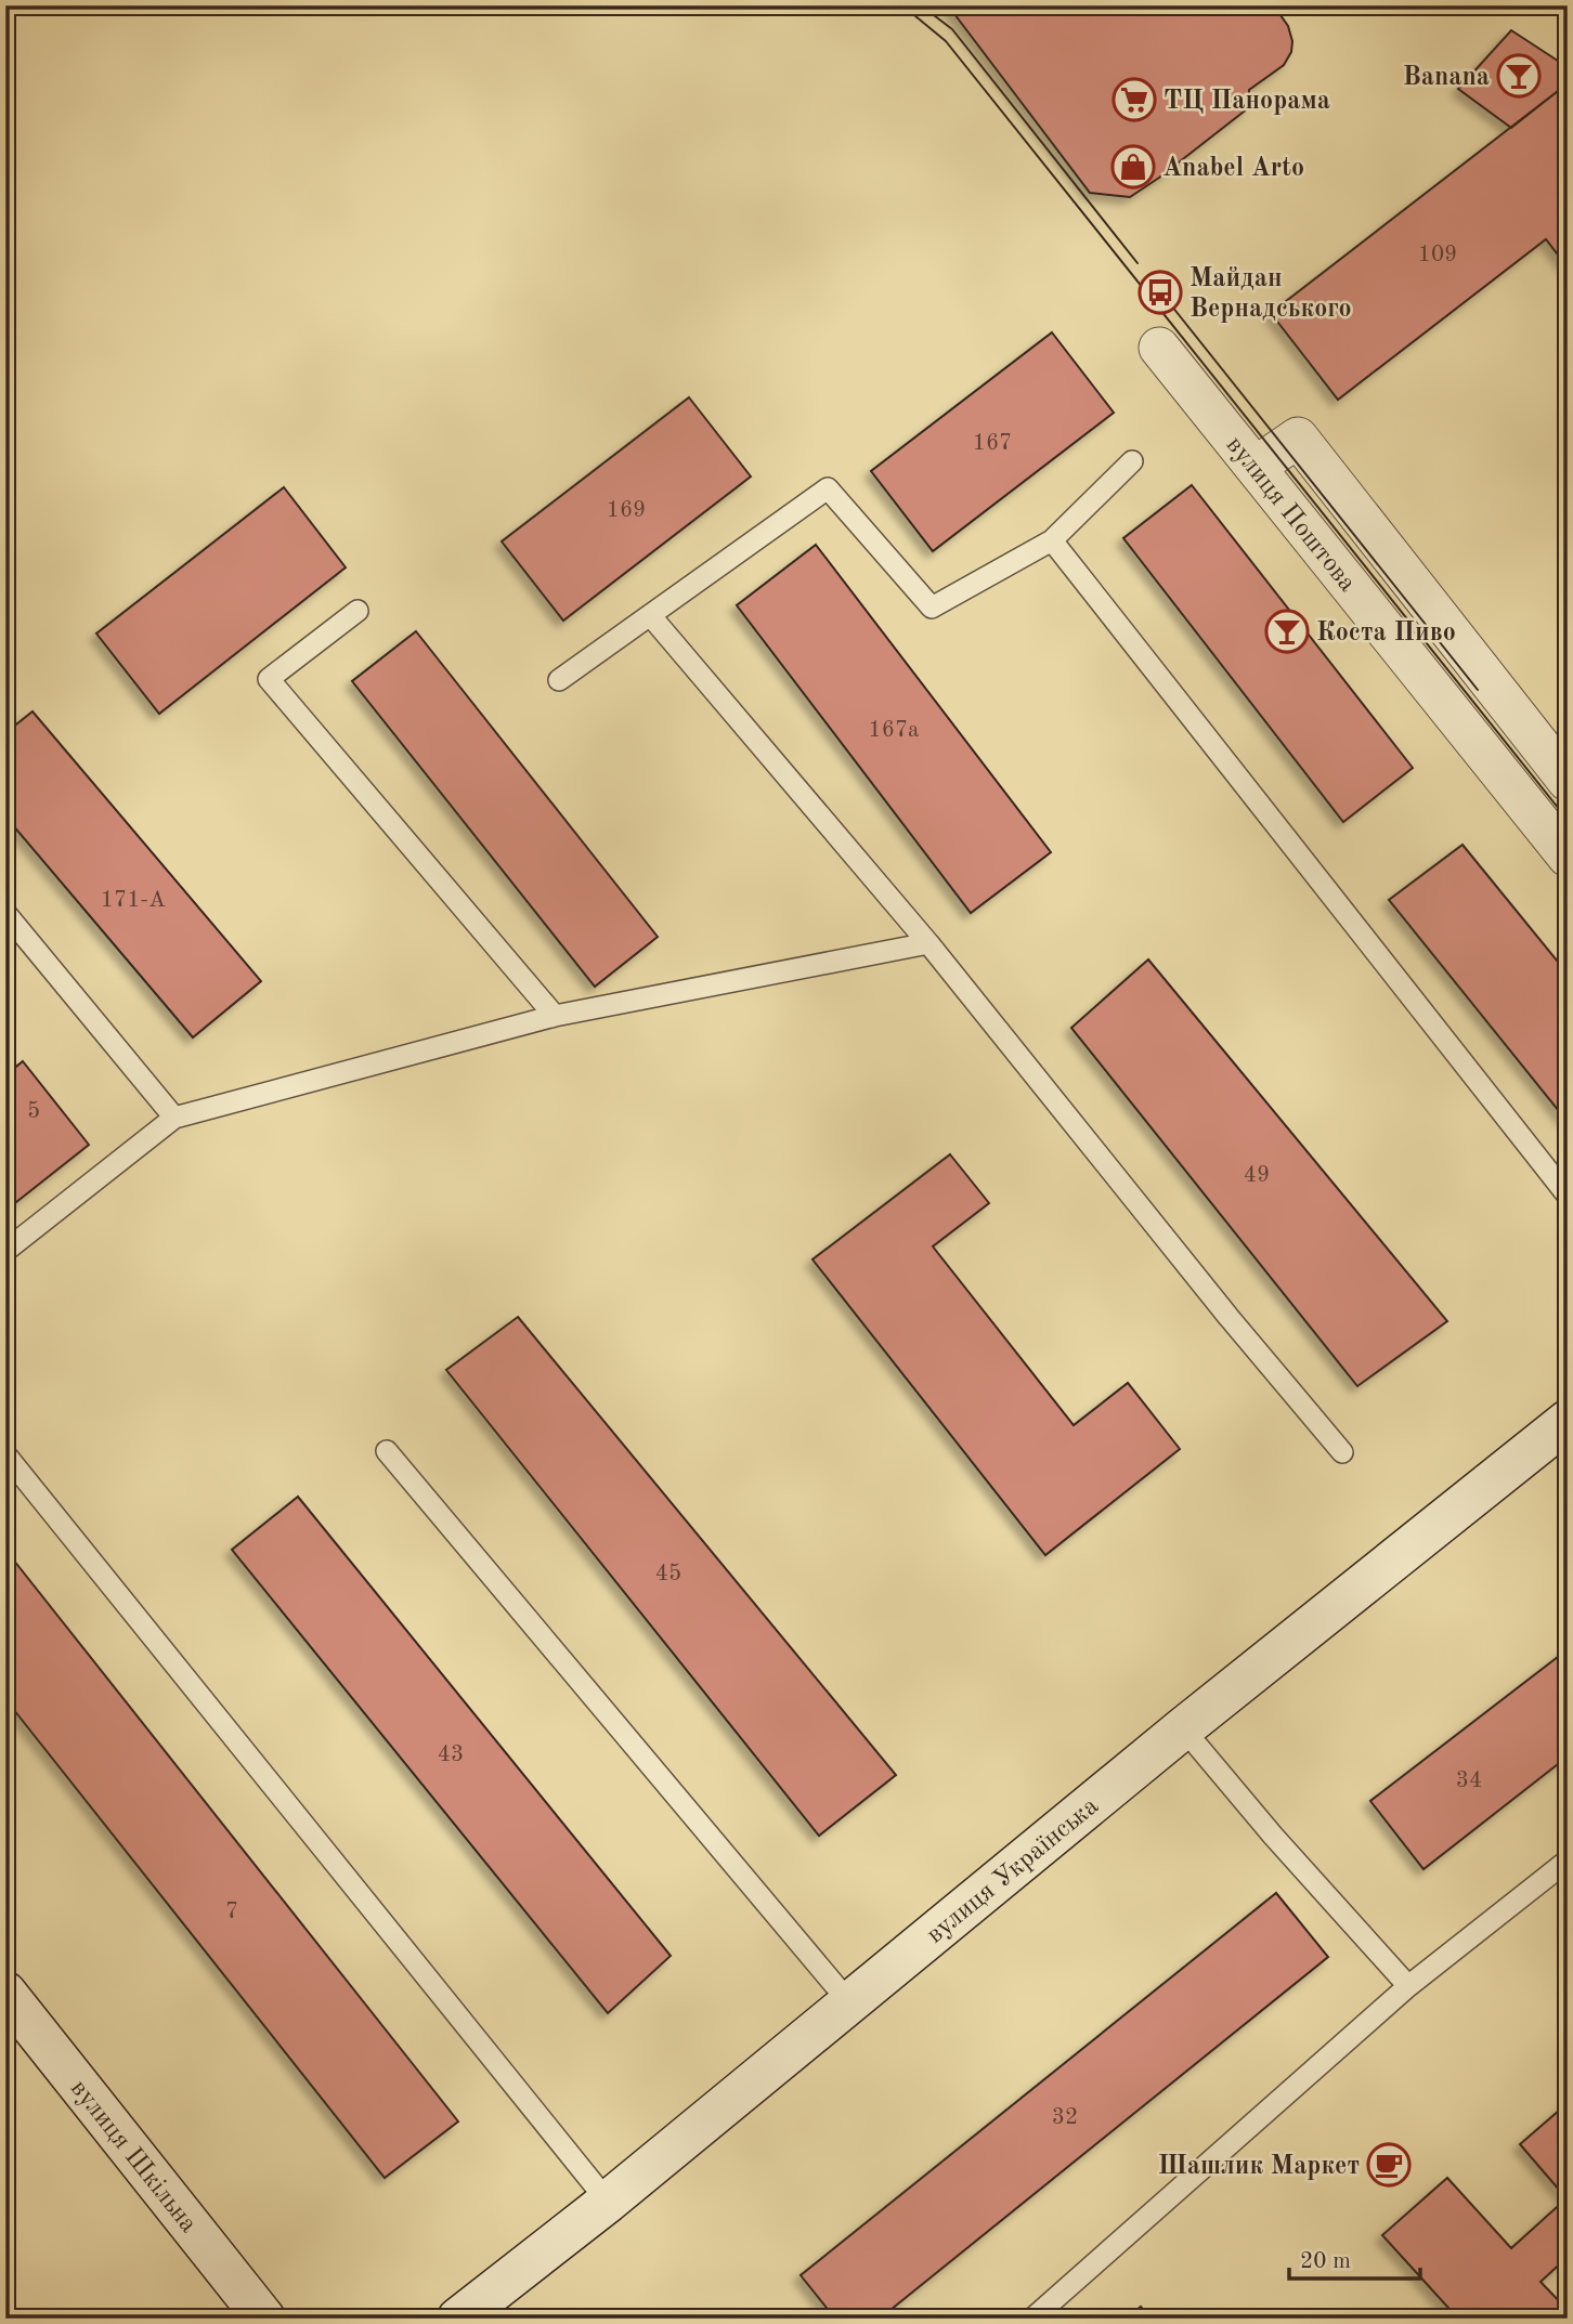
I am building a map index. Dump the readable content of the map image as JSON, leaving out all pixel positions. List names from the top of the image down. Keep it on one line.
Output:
{"streets":{"main road":["вулиця Українська","вулиця Шкільна"],"street":["вулиця Поштова"]},"places":{"bar":["Banana","Коста Пиво"],"supermarket":["ТЦ Панорама"],"shop":["Anabel Arto"],"bus stop":["Майдан Вернадського"],"cafe":["Шашлик Маркет"]},"house_numbers":["109","167","169","167а","171-А","5","49","45","43","34","7","32"],"scale_bar":"20 m"}
